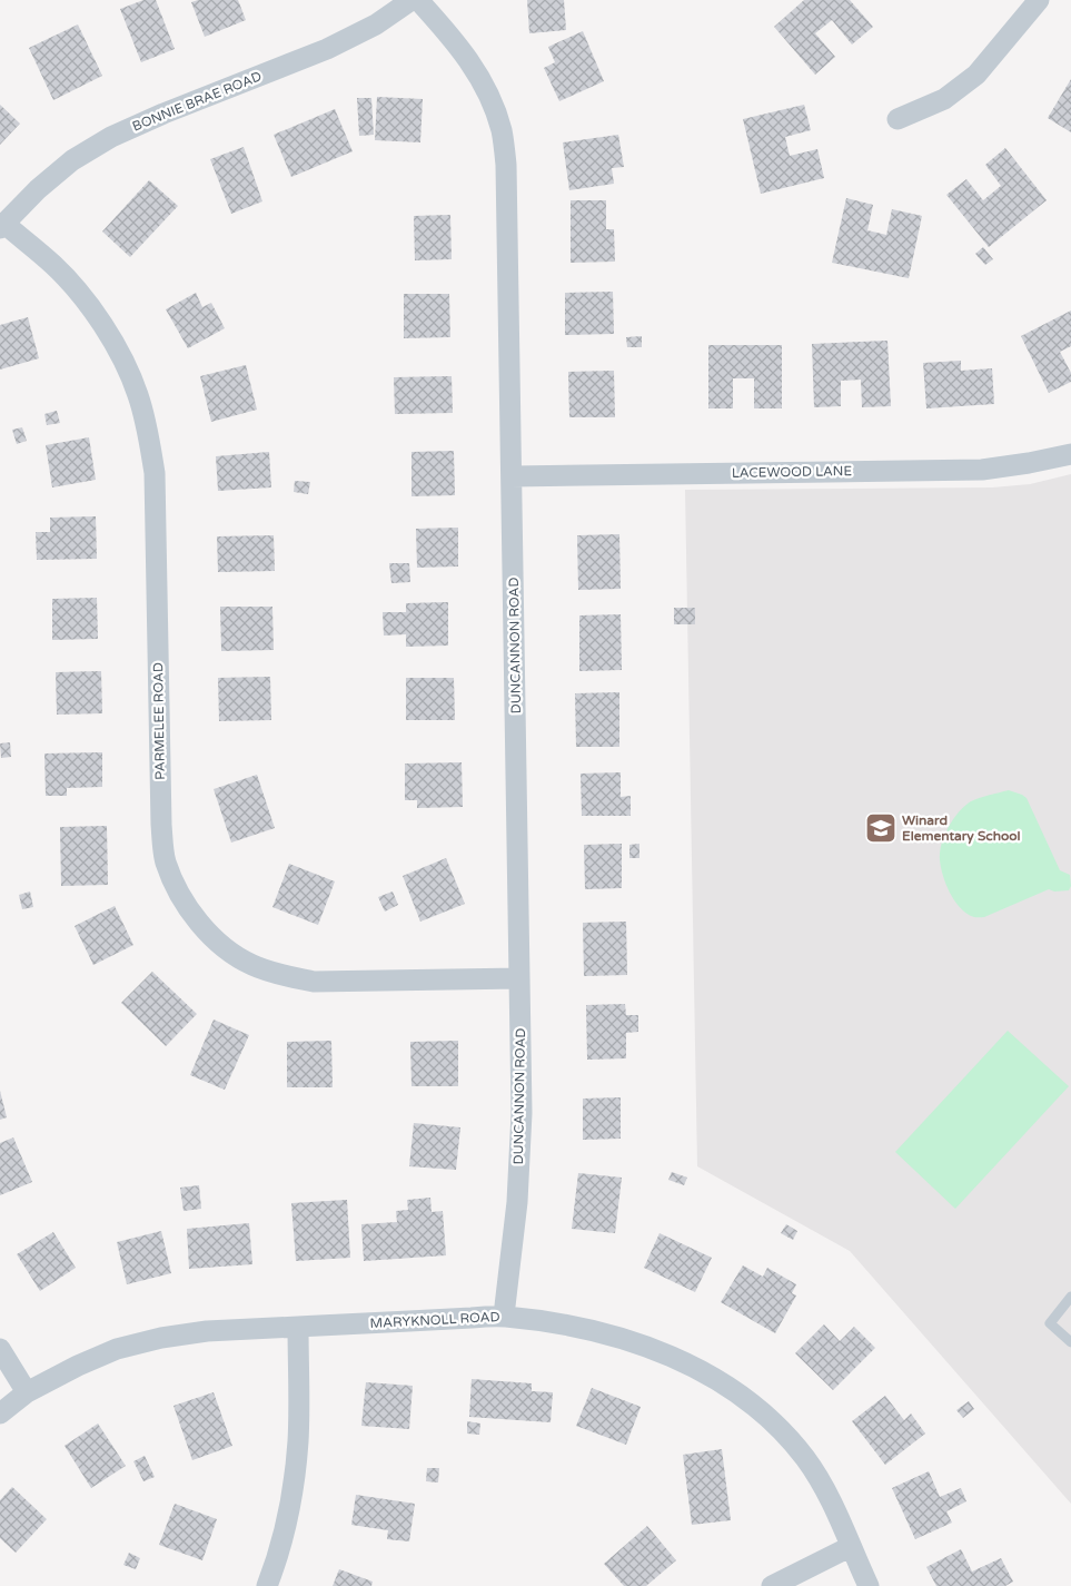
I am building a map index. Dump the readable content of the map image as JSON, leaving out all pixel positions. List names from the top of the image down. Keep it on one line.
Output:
{"streets":{"street":["BONNIE BRAE ROAD","LACEWOOD LANE","DUNCANNON ROAD","PARMELEE ROAD","MARYKNOLL ROAD"]},"crossings":[["BONNIE BRAE ROAD","PARMELEE ROAD"],["LACEWOOD LANE","DUNCANNON ROAD"],["DUNCANNON ROAD","PARMELEE ROAD"],["DUNCANNON ROAD","MARYKNOLL ROAD"]],"places":{"school or university":["Winard Elementary School"]}}
